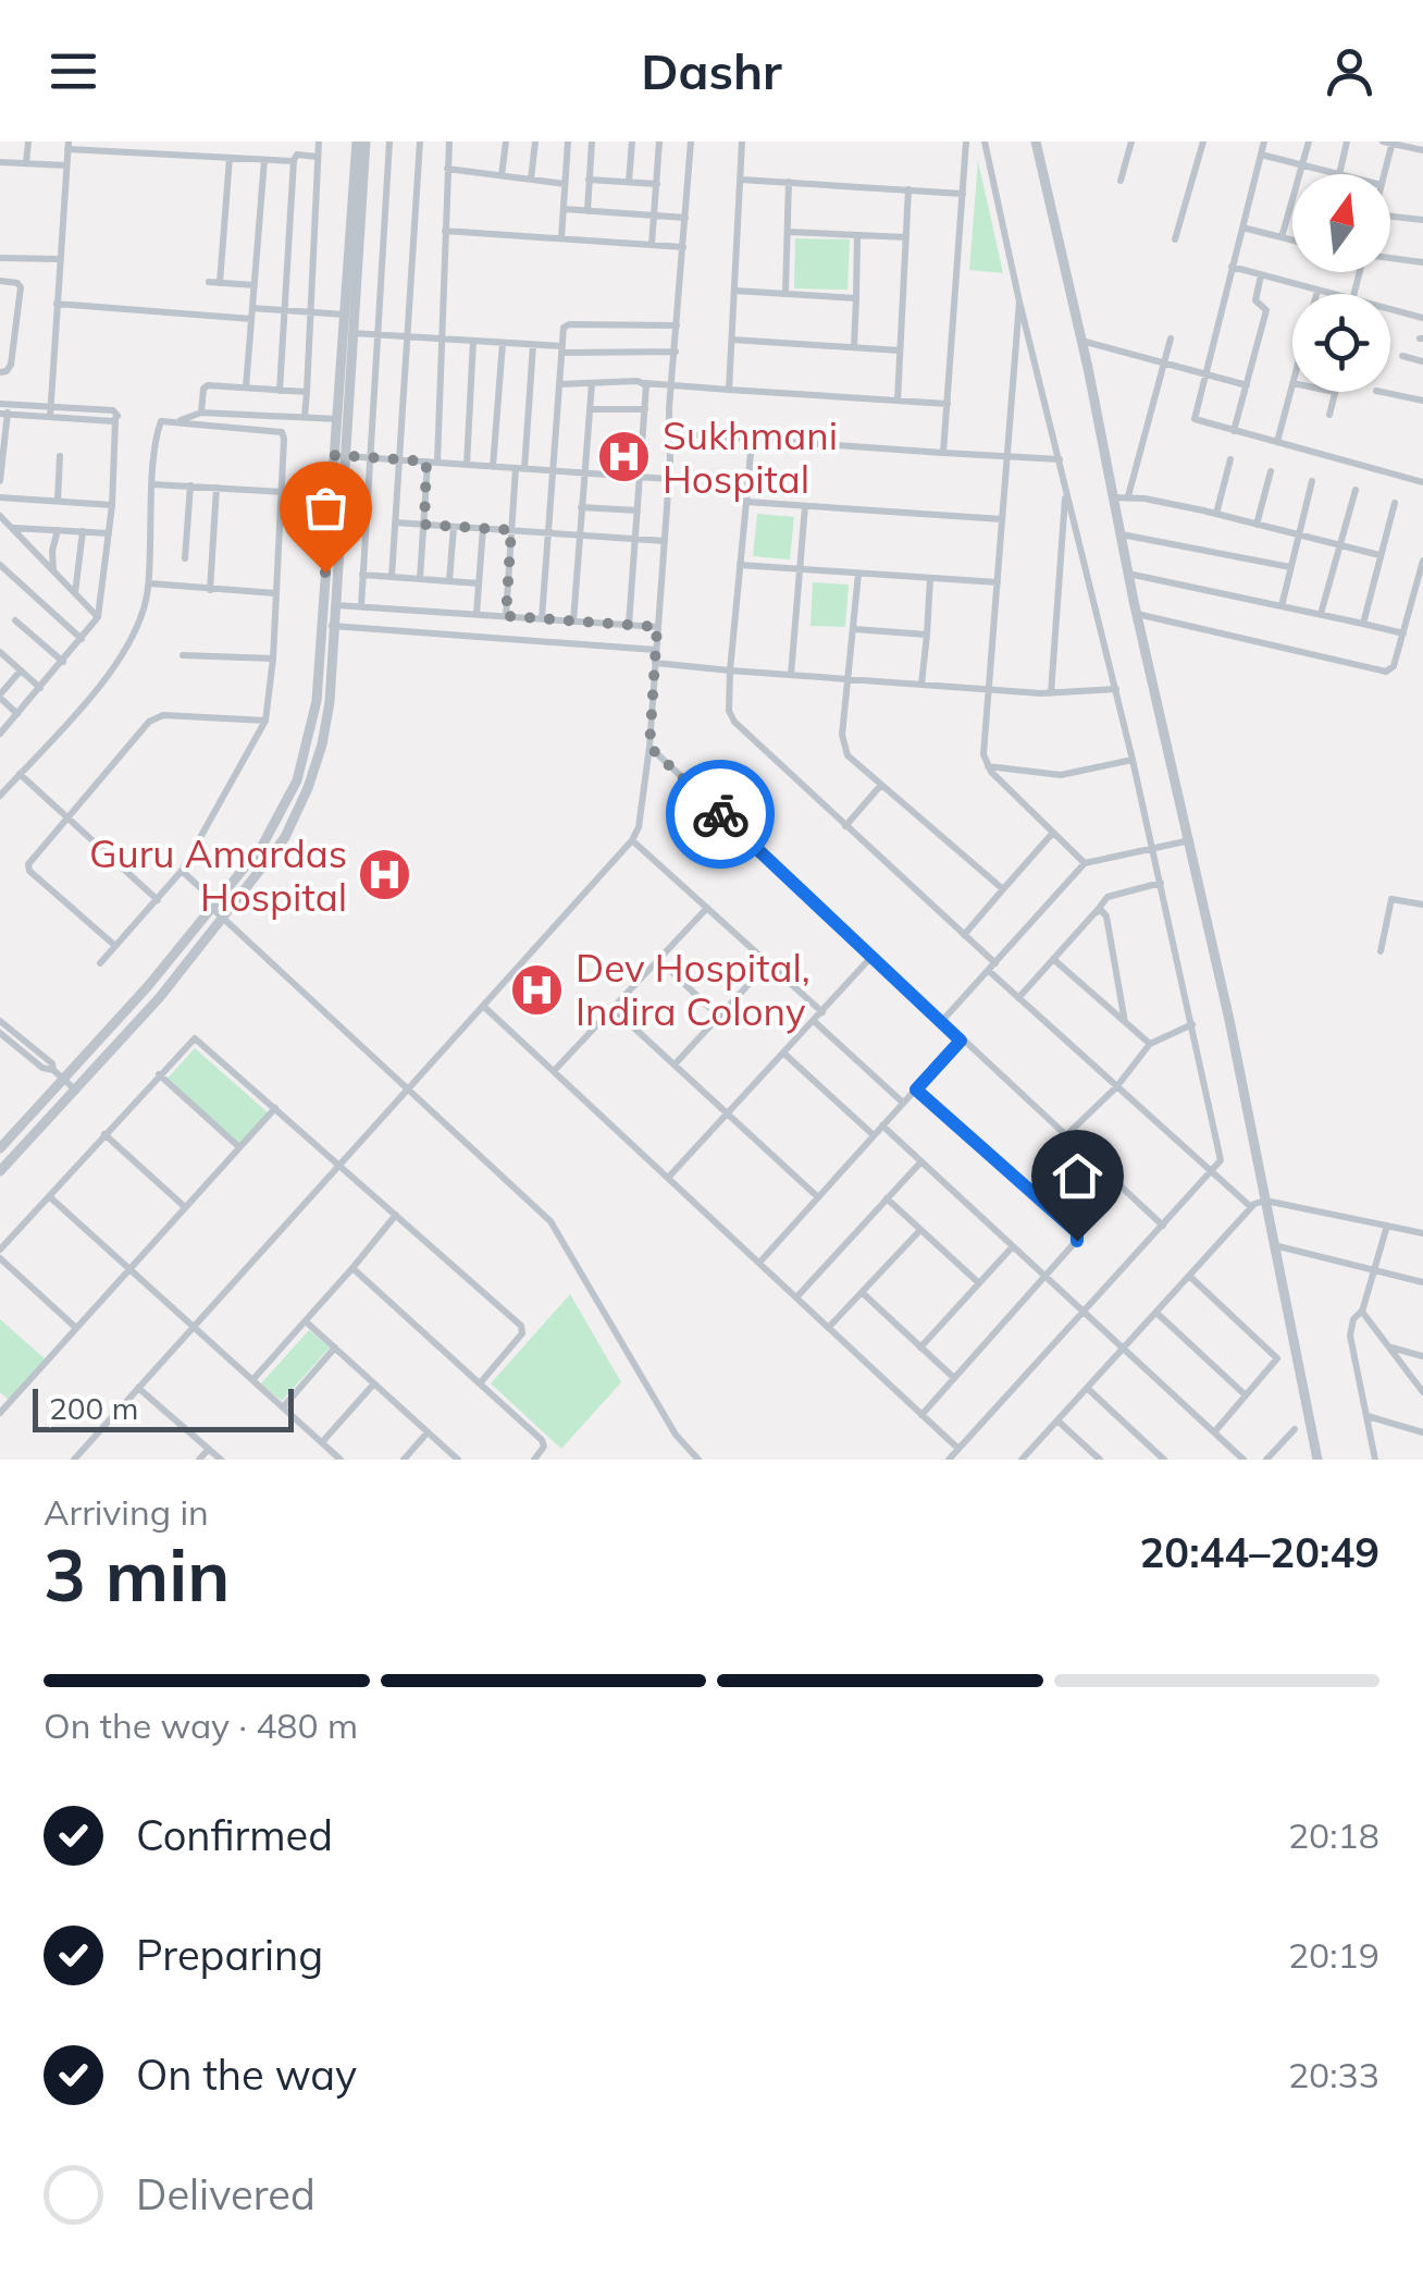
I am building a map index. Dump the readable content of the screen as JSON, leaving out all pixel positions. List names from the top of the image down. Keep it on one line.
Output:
{"places":{"hospital":["Sukhmani Hospital","Guru Amardas Hospital","Dev Hospital, Indira Colony"]},"scale_bar":"200 m","north":"top","page":{"header":"Dashr","scale":"200 m","heading":["3 min","Arriving in","20:44–20:49"],"bar":"On the way · 480 m","list":[["Confirmed","20:18"],["Preparing","20:19"],["On the way","20:33"],"Delivered"]}}
